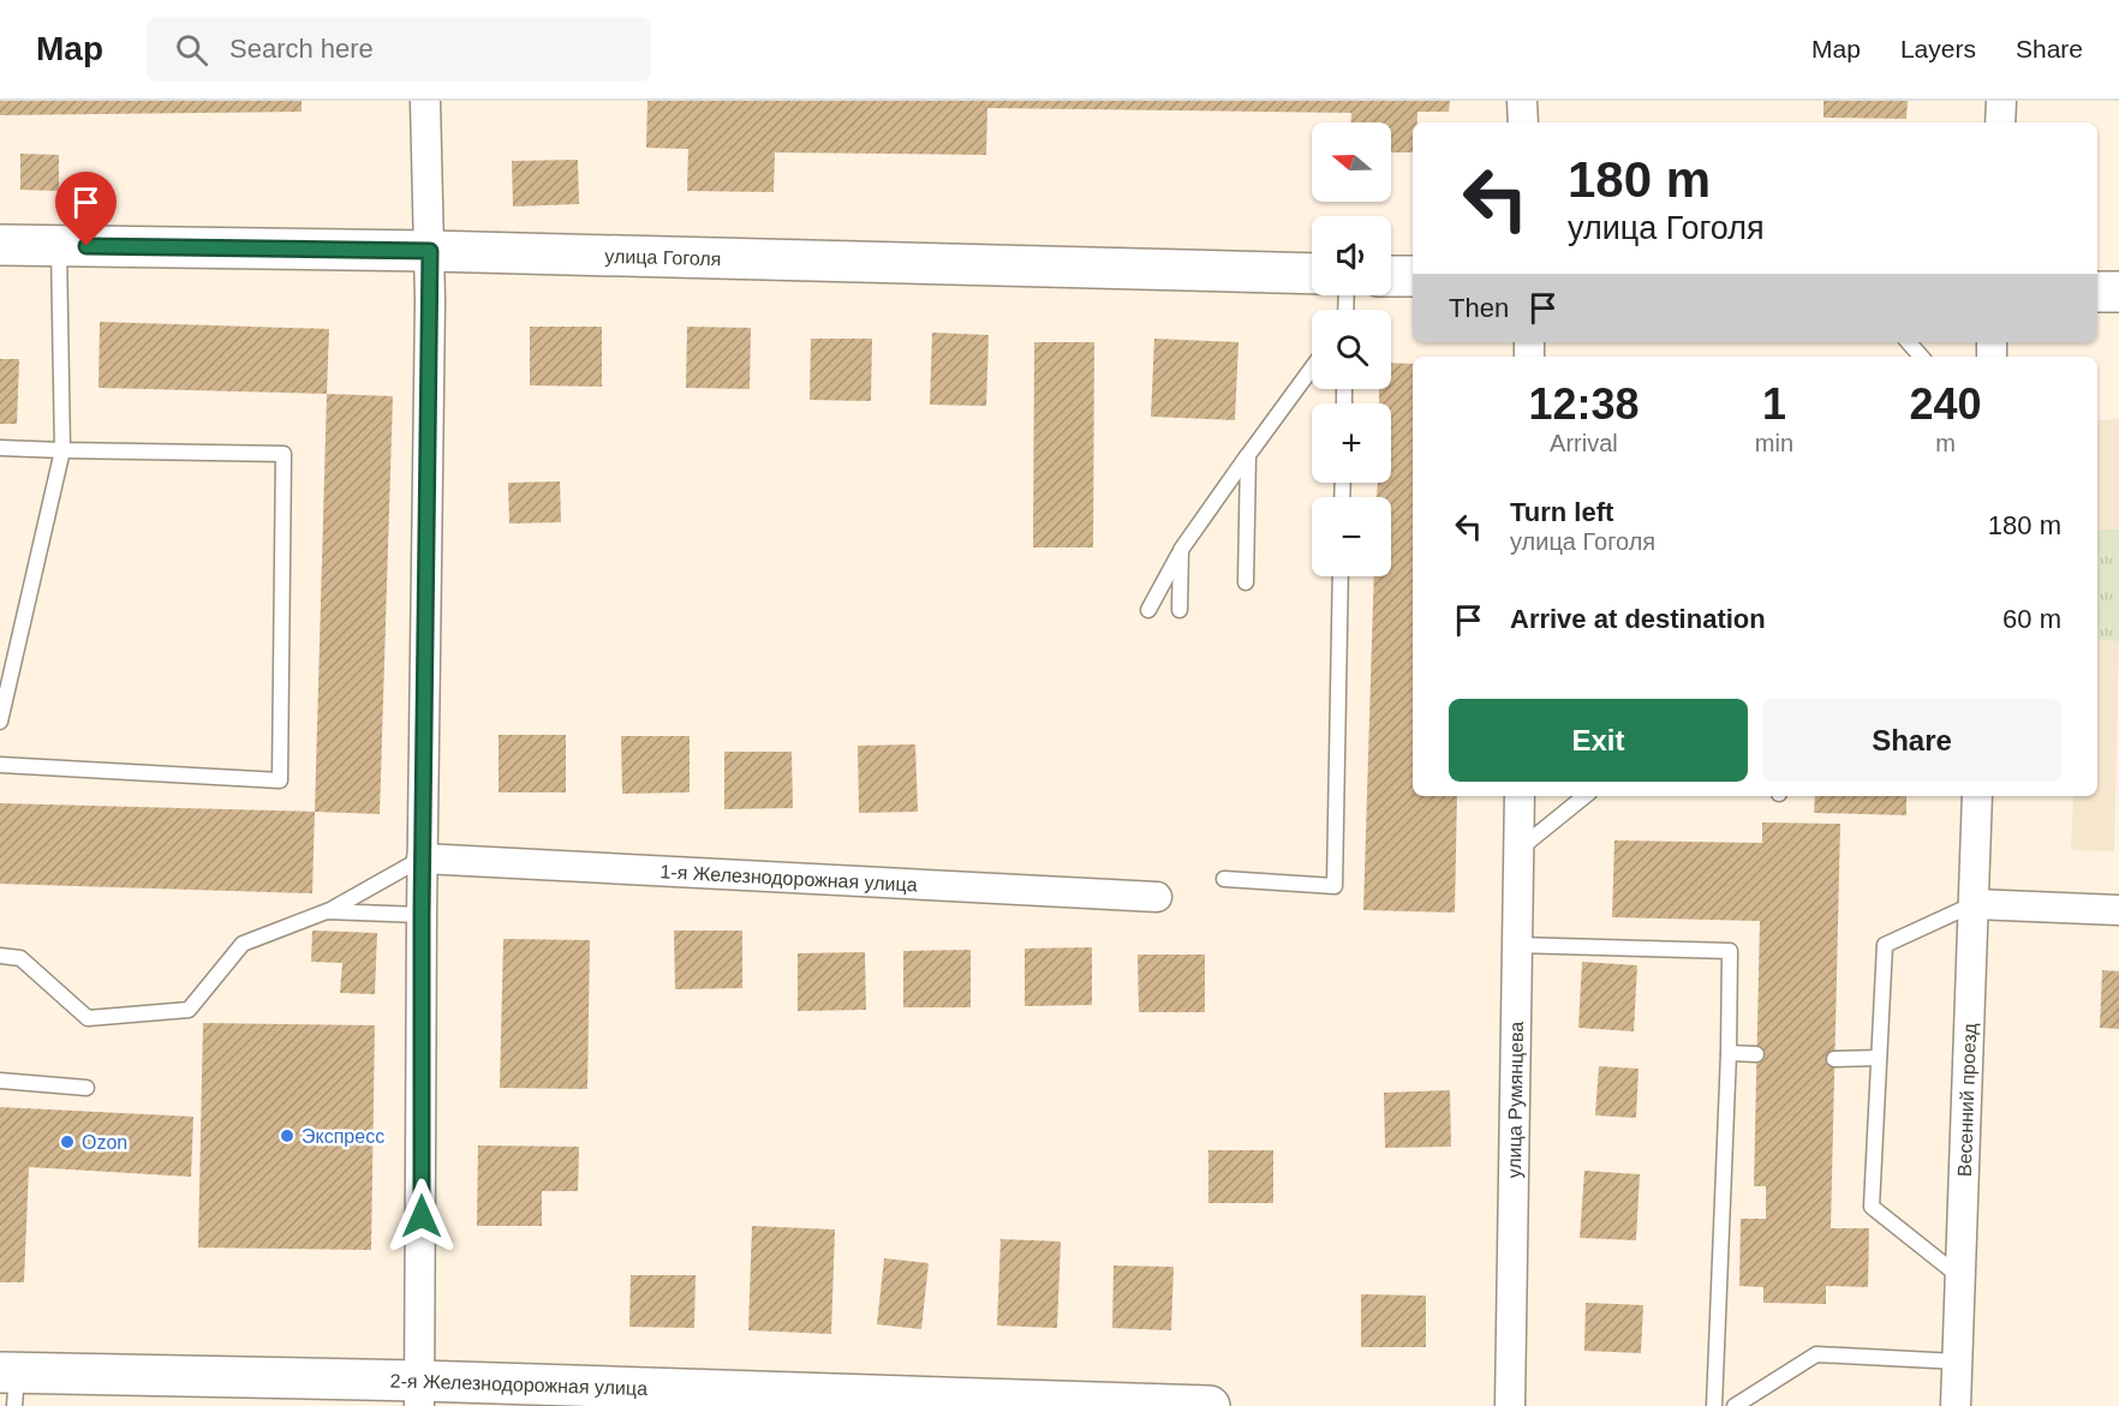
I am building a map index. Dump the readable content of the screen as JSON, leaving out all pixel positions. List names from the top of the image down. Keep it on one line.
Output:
{"streets":{"main road":["улица Гоголя","2-я Железнодорожная улица"],"street":["1-я Железнодорожная улица","улица Румянцева","Весенний проезд"]},"places":["Экспресс","Ozon"],"north":"left","page":{"header":"Map","search":"Search here","nav":["Map","Layers","Share"],"map_buttons":["+","−"],"turn":["180 m","улица Гоголя"],"then":"Then","eta":["12:38","Arrival","1","min","240","m"],"list":[{"name":"Turn left","note":"улица Гоголя","value":"180 m"},{"name":"Arrive at destination","value":"60 m"}],"buttons":["Exit","Share"]}}
